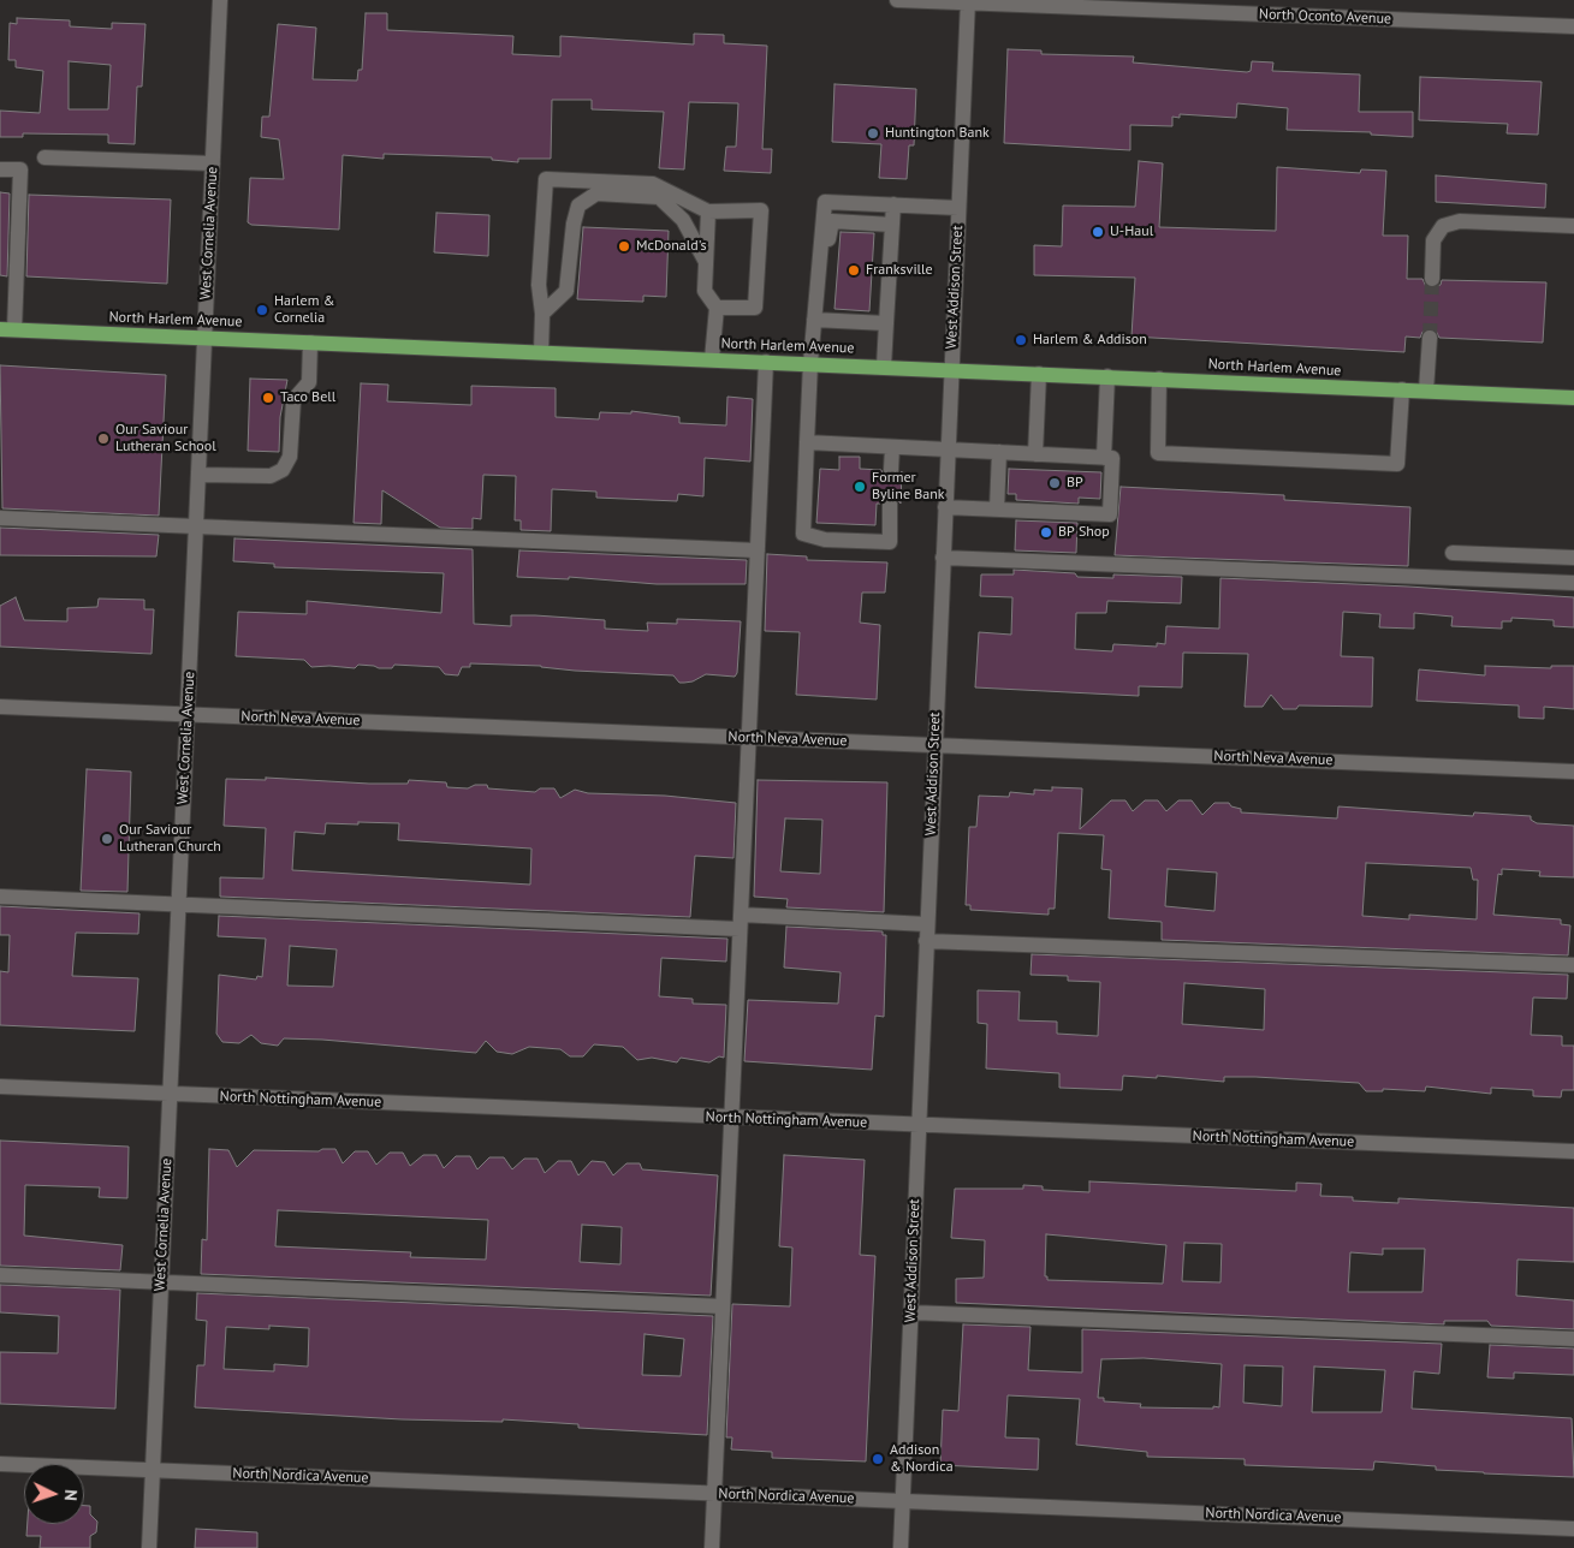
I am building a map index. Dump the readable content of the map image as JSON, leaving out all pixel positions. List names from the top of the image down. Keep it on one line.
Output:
{"streets":{"main road":["North Harlem Avenue"],"street":["North Oconto Avenue","West Cornelia Avenue","West Addison Street","North Neva Avenue","North Nottingham Avenue","North Nordica Avenue"]},"crossings":[["North Oconto Avenue","West Addison Street"],["West Cornelia Avenue","North Harlem Avenue"],["West Cornelia Avenue","North Neva Avenue"],["West Cornelia Avenue","North Nottingham Avenue"],["West Cornelia Avenue","North Nordica Avenue"],["West Addison Street","North Harlem Avenue"],["West Addison Street","North Neva Avenue"],["West Addison Street","North Nottingham Avenue"],["West Addison Street","North Nordica Avenue"]],"places":["Huntington Bank","U-Haul","McDonald's","Franksville","Harlem & Cornelia","Harlem & Addison","Taco Bell","Our Saviour Lutheran School","BP","Former Byline Bank","BP Shop","Our Saviour Lutheran Church","Addison & Nordica"],"north":"right"}
